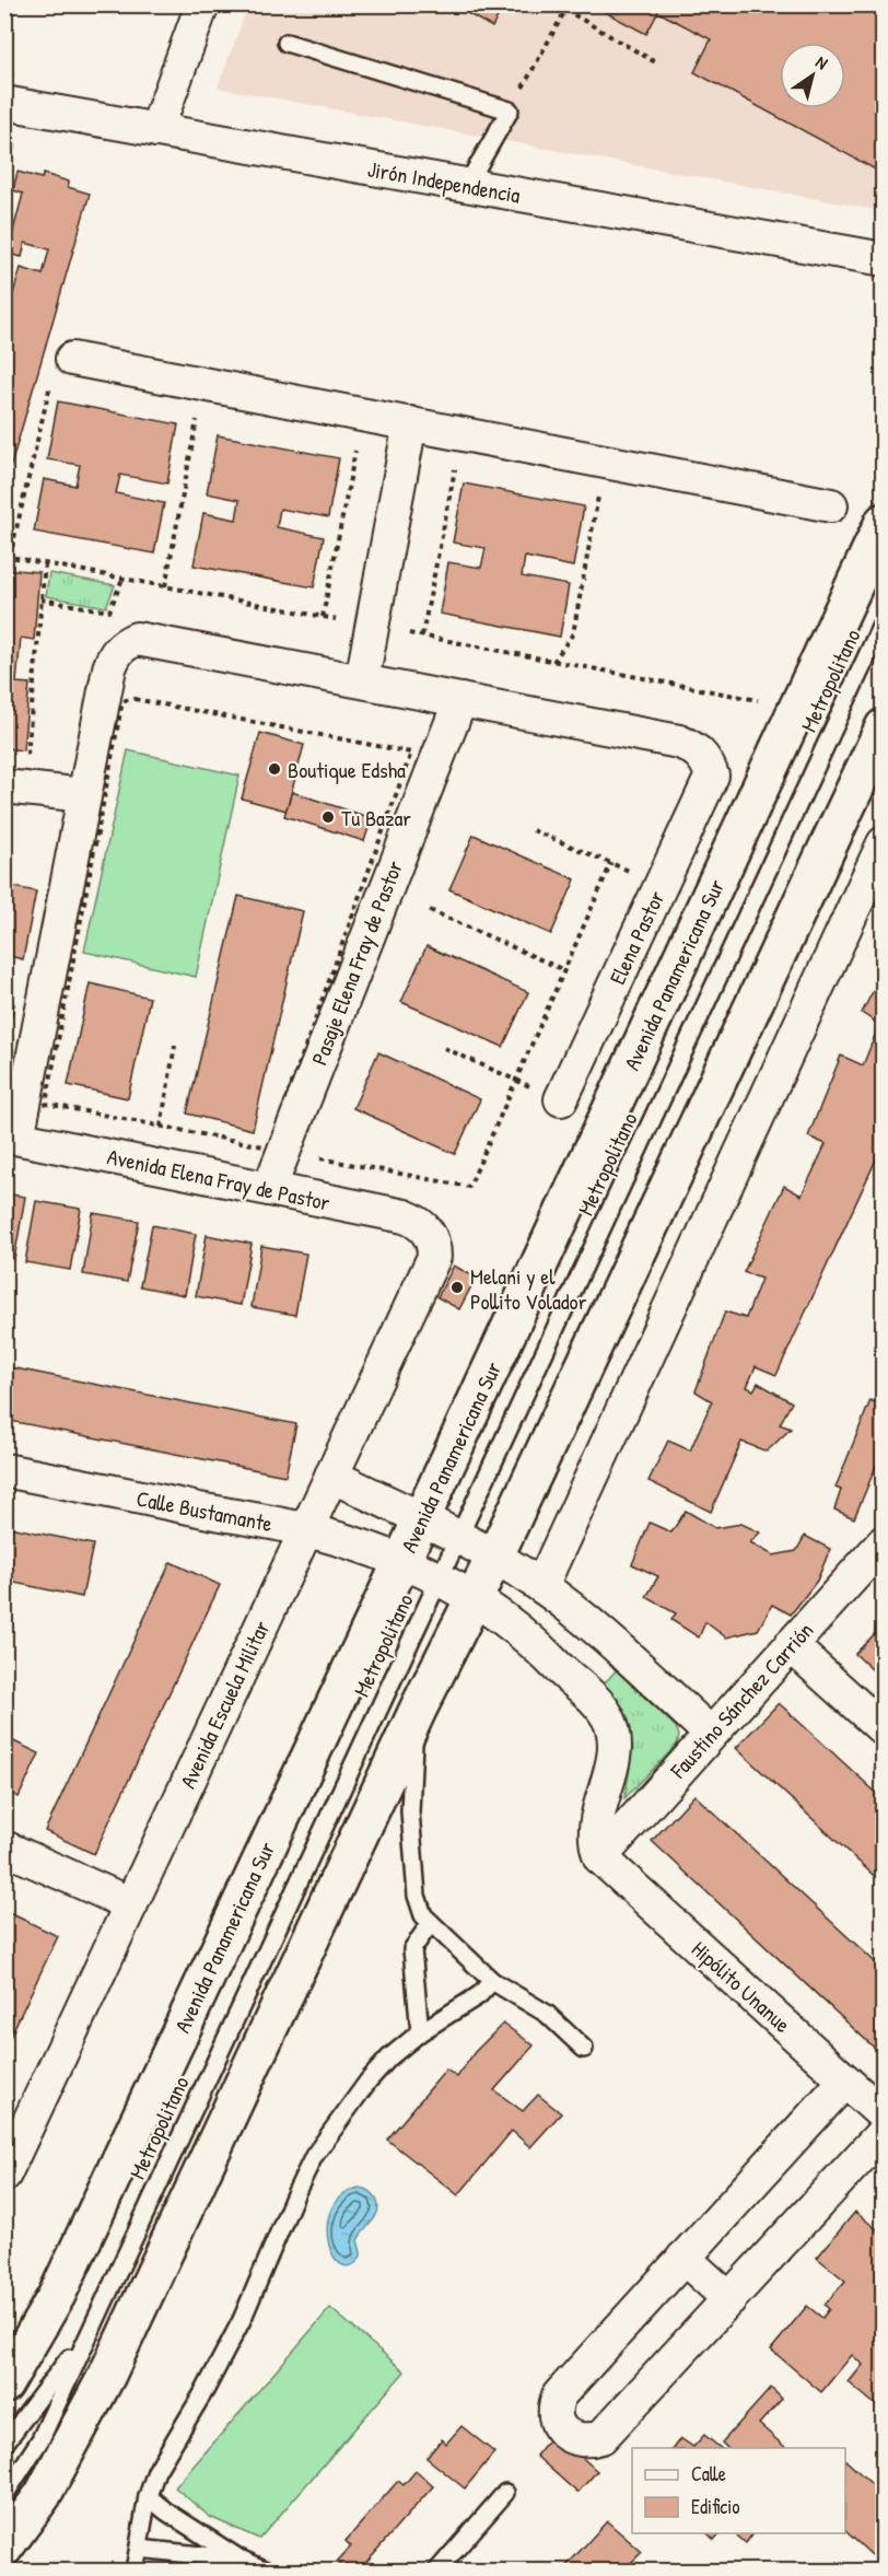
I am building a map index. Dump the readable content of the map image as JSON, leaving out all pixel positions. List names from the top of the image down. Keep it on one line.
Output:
{"streets":{"main road":["Avenida Panamericana Sur"],"street":["Jirón Independencia","Elena Pastor","Pasaje Elena Fray de Pastor","Avenida Elena Fray de Pastor","Calle Bustamante","Faustino Sánchez Carrión","Avenida Escuela Militar","Hipólito Unanue"],"lane":["Metropolitano"]},"crossings":[["Metropolitano","Calle Bustamante"],["Elena Pastor","Pasaje Elena Fray de Pastor"],["Pasaje Elena Fray de Pastor","Avenida Elena Fray de Pastor"],["Avenida Panamericana Sur","Calle Bustamante"],["Avenida Elena Fray de Pastor","Avenida Escuela Militar"],["Calle Bustamante","Faustino Sánchez Carrión"],["Calle Bustamante","Avenida Escuela Militar"],["Calle Bustamante","Hipólito Unanue"],["Faustino Sánchez Carrión","Hipólito Unanue"]],"places":["Boutique Edsha","Tu Bazar","Melani y el Pollito Volador"],"legend":["Calle","Edificio"],"north":"top right"}
